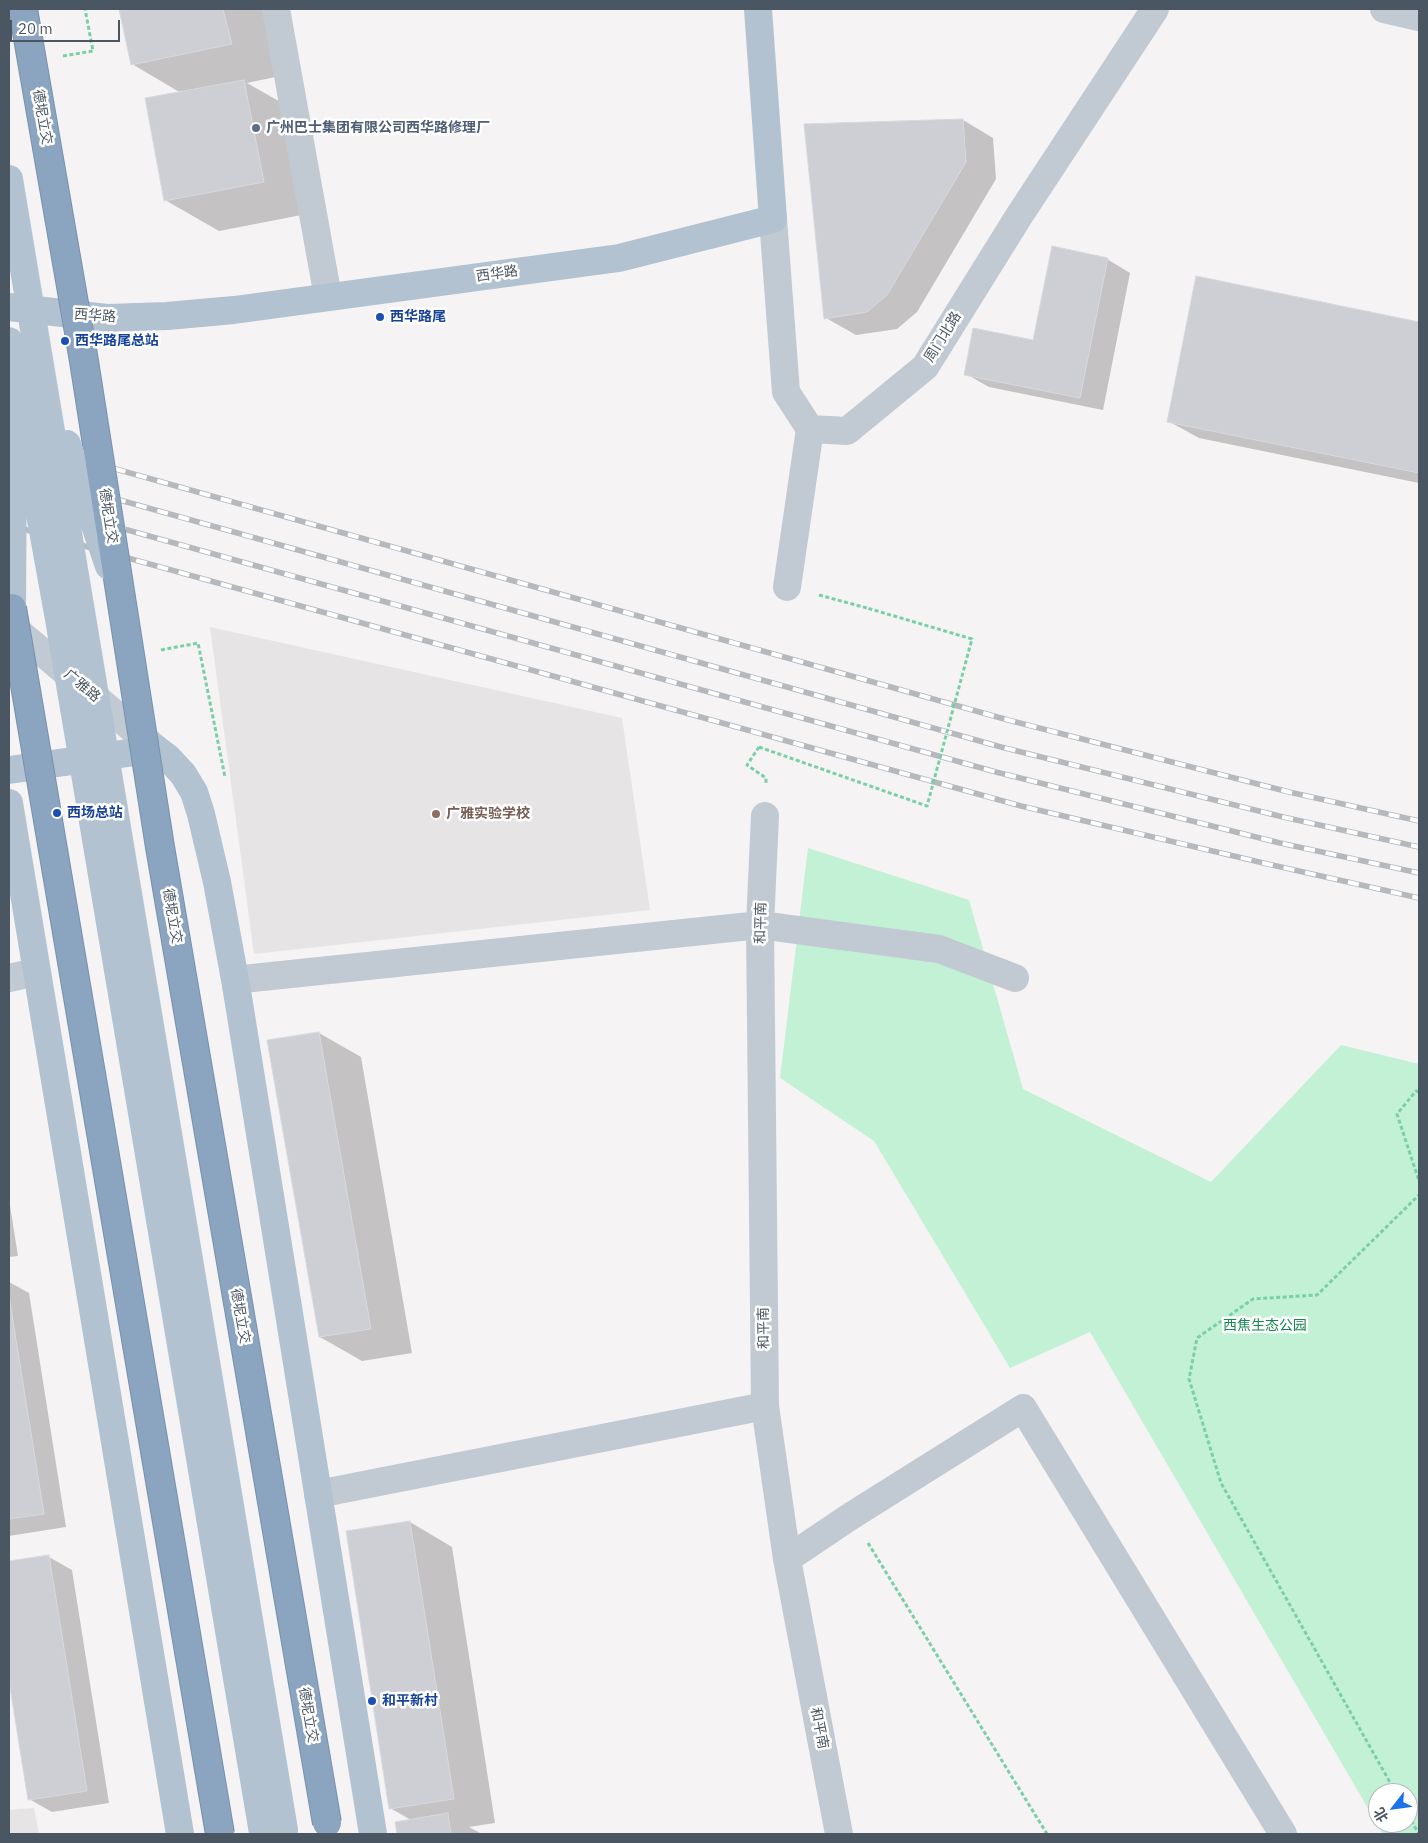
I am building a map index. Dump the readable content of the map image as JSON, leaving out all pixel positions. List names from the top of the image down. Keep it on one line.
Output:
{"streets":{"highway":["德坭立交"],"main road":["西华路"],"street":["周门北路","广雅路","和平南"]},"parks":["西焦生态公园"],"places":["广州巴士集团有限公司西华路修理厂","西华路尾","西华路尾总站","西场总站","广雅实验学校","和平新村"],"scale_bar":"20 m","north":"bottom left"}
